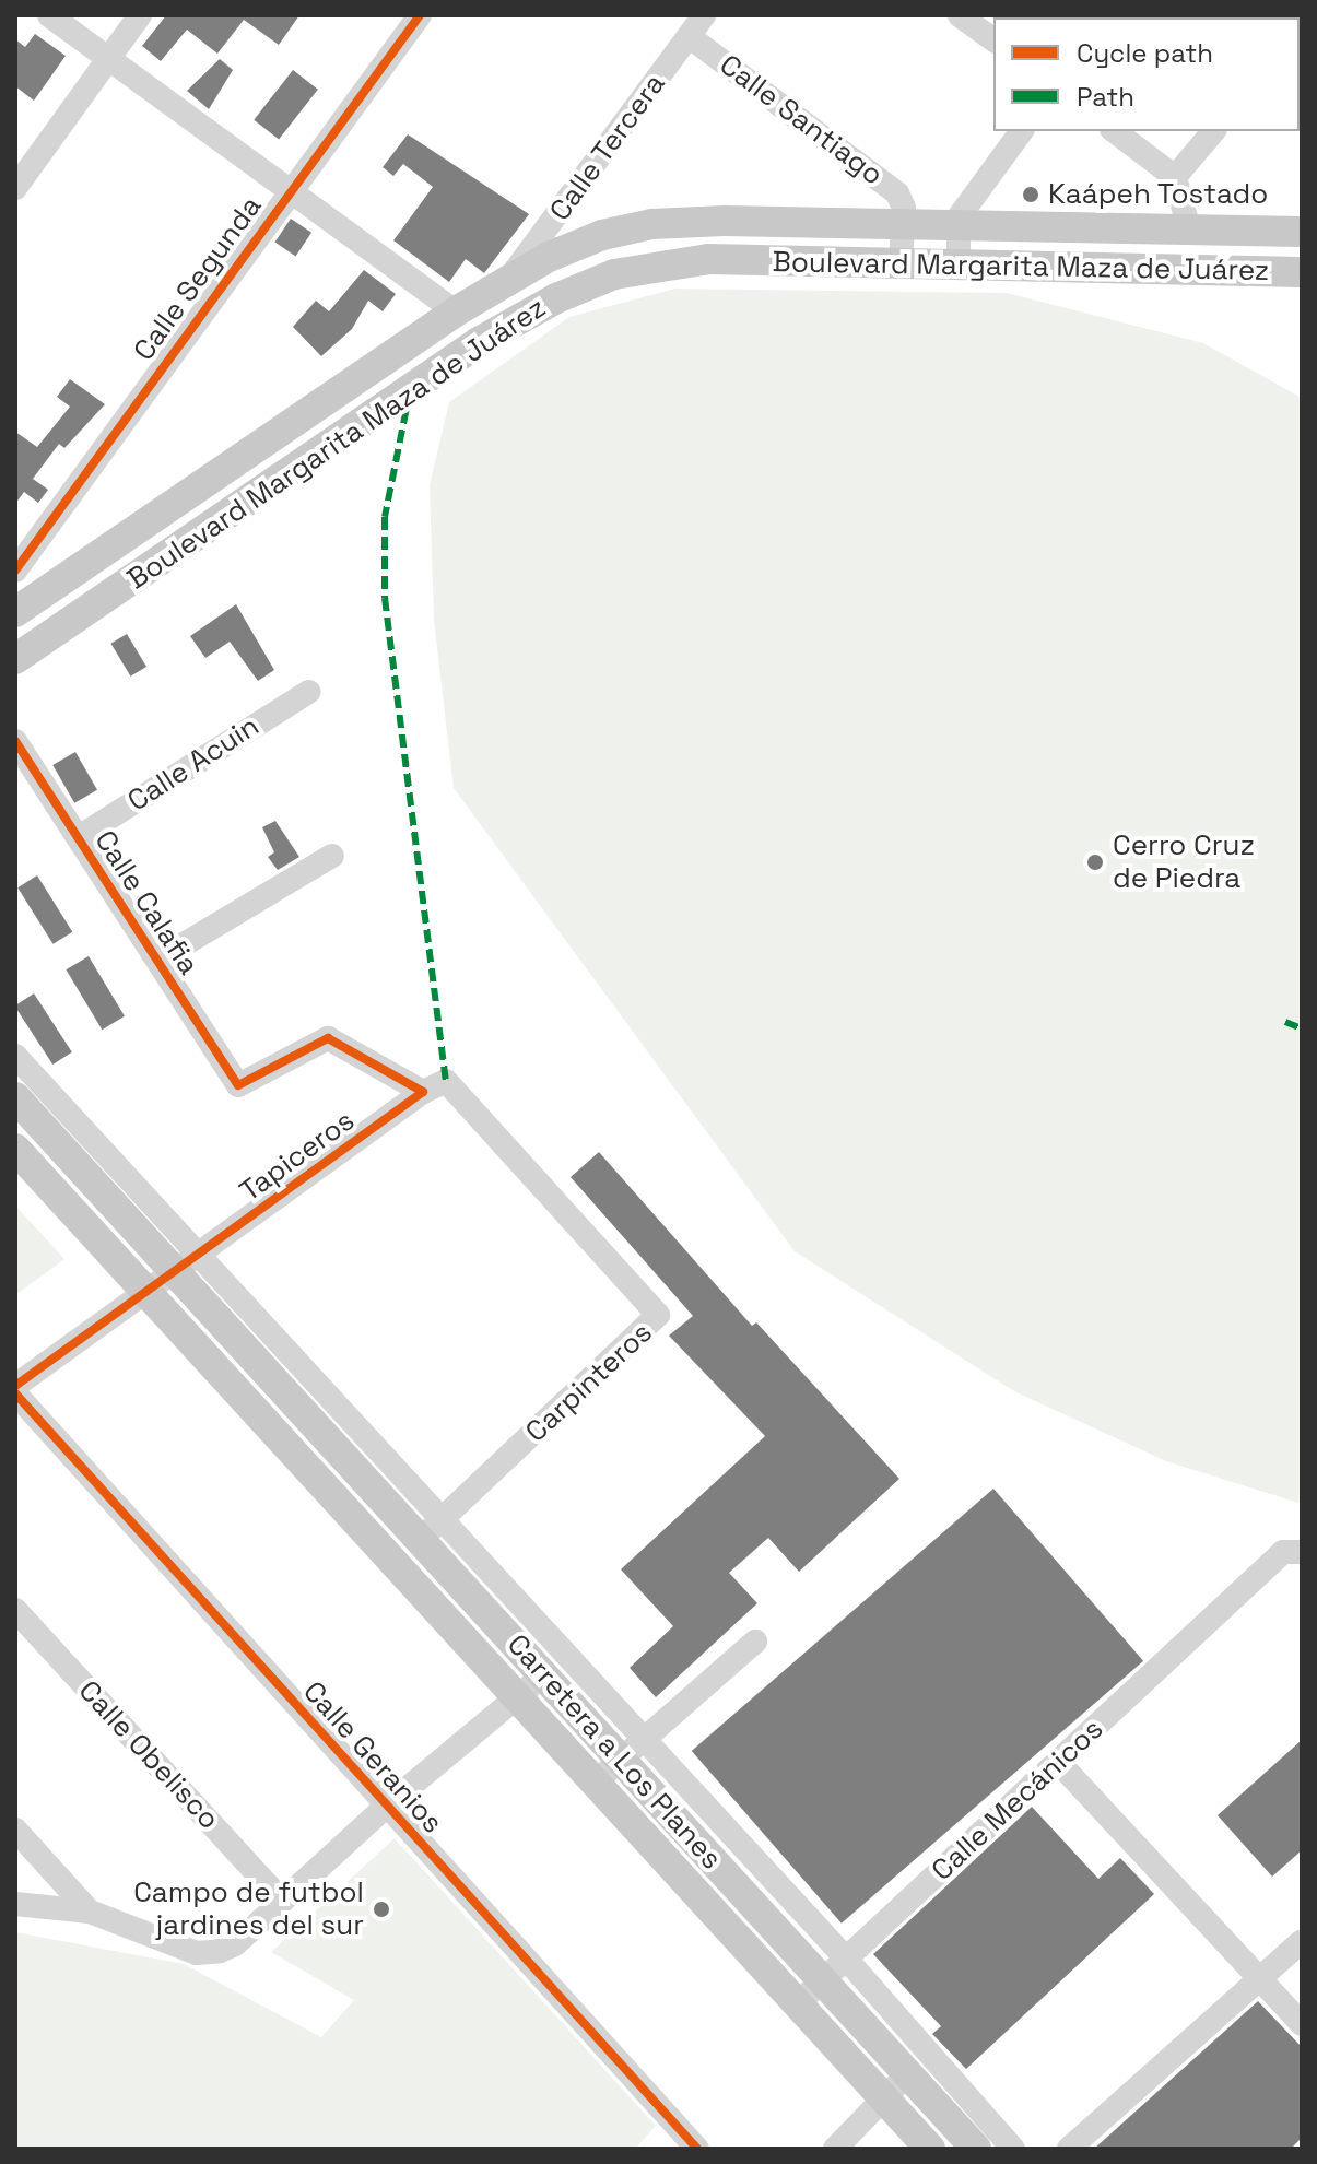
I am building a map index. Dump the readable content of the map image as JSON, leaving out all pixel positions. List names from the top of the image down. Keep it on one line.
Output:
{"streets":{"main road":["Boulevard Margarita Maza de Juárez","Carretera a Los Planes"],"street":["Calle Santiago","Calle Tercera","Calle Segunda","Calle Acuin","Calle Calafia","Tapiceros","Carpinteros","Calle Obelisco","Calle Geranios","Calle Mecánicos"]},"crossings":[["Calle Santiago","Calle Tercera"],["Calle Santiago","Boulevard Margarita Maza de Juárez"],["Calle Tercera","Boulevard Margarita Maza de Juárez"],["Calle Acuin","Calle Calafia"],["Calle Calafia","Tapiceros"],["Calle Calafia","Carpinteros"],["Tapiceros","Carpinteros"],["Tapiceros","Carretera a Los Planes"],["Carpinteros","Carretera a Los Planes"],["Carretera a Los Planes","Calle Mecánicos"]],"places":["Kaápeh Tostado","Cerro Cruz de Piedra","Campo de futbol jardines del sur"],"legend":["Cycle path","Path"]}
